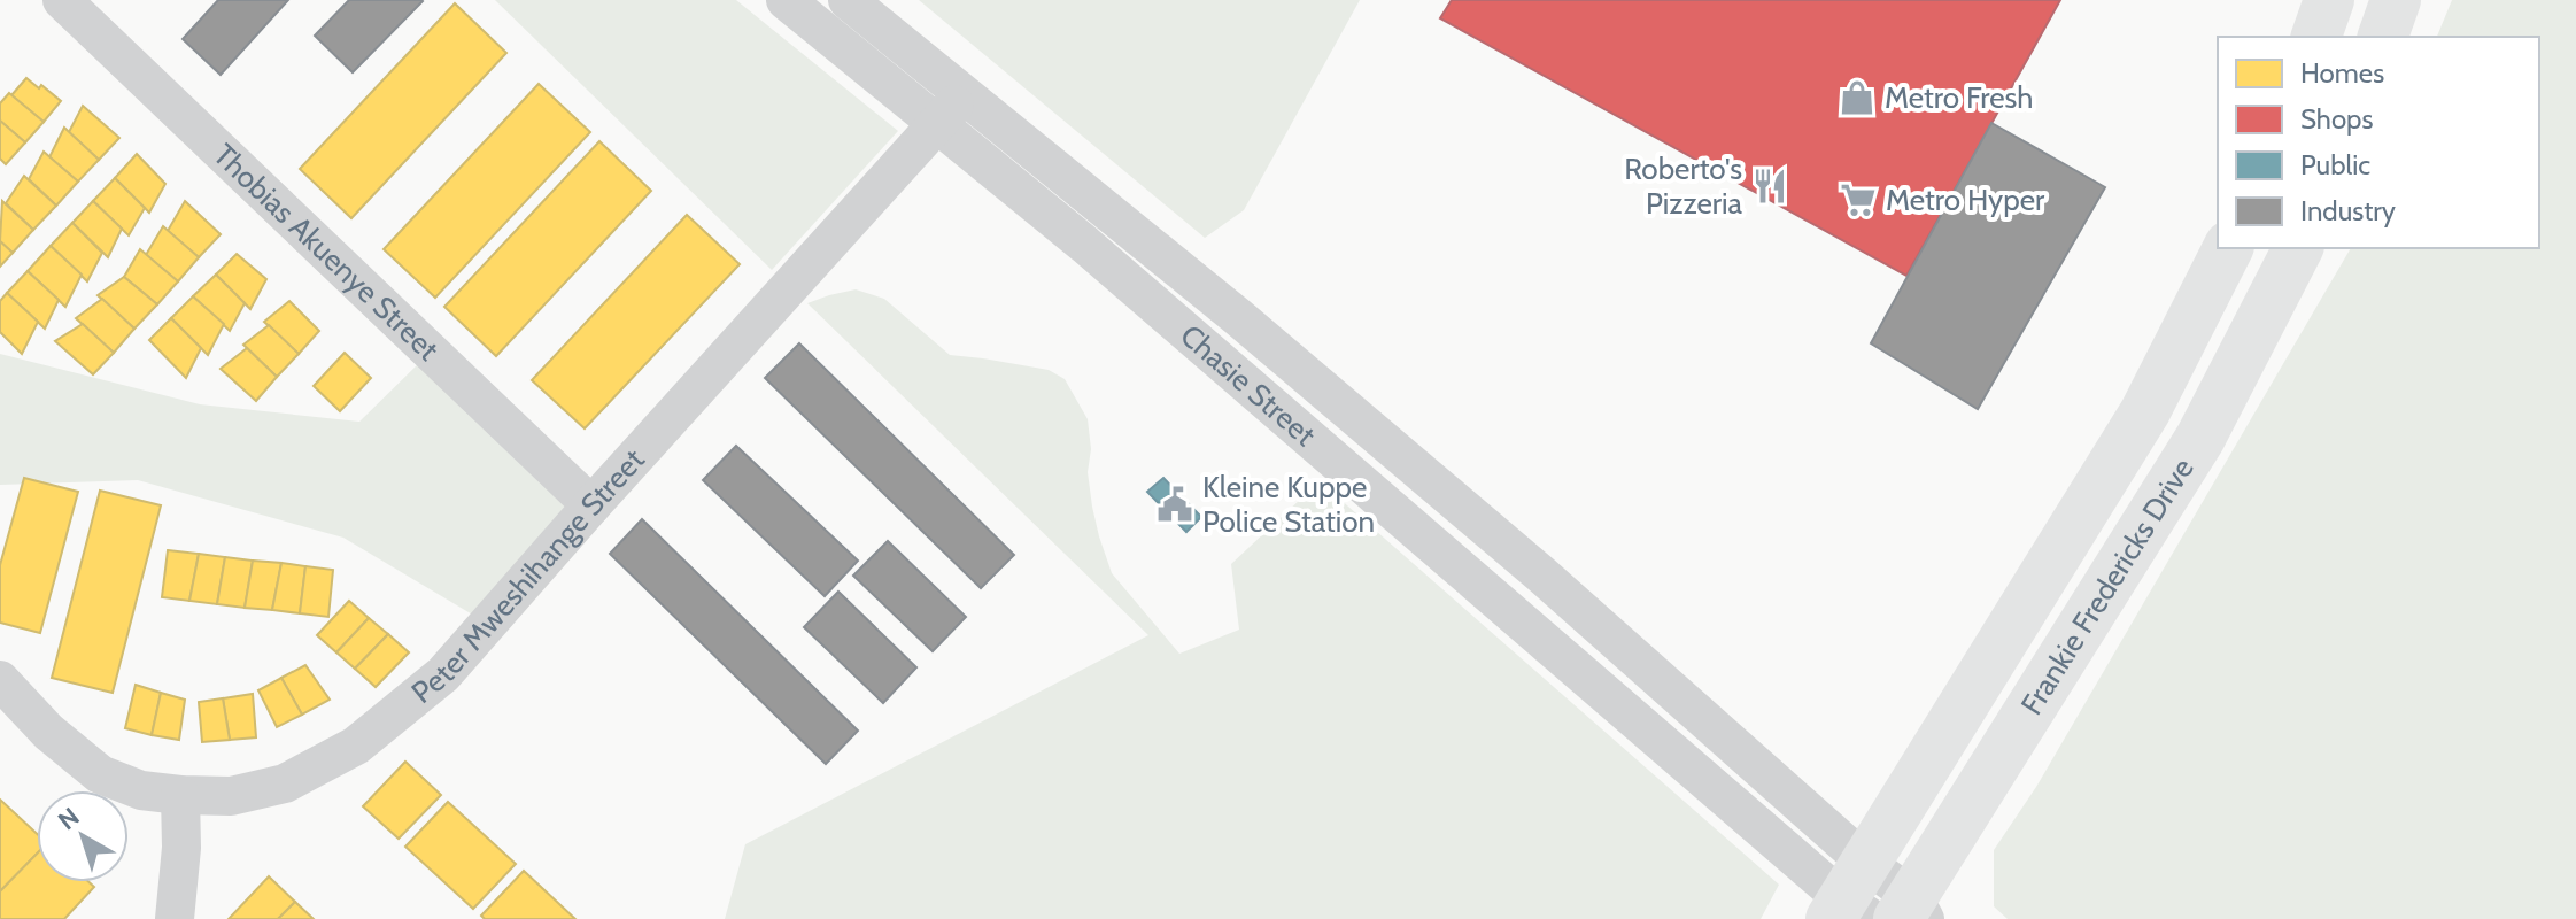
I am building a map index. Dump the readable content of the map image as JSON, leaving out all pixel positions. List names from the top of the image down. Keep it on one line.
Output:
{"streets":{"main road":["Frankie Fredericks Drive"],"street":["Thobias Akuenye Street","Chasie Street","Peter Mweshihange Street"]},"crossings":[["Thobias Akuenye Street","Peter Mweshihange Street"],["Chasie Street","Peter Mweshihange Street"],["Chasie Street","Frankie Fredericks Drive"]],"places":{"shop":["Metro Fresh"],"restaurant":["Roberto's Pizzeria"],"supermarket":["Metro Hyper"],"public building":["Kleine Kuppe Police Station"]},"legend":["Homes","Shops","Public","Industry"],"north":"top left"}
